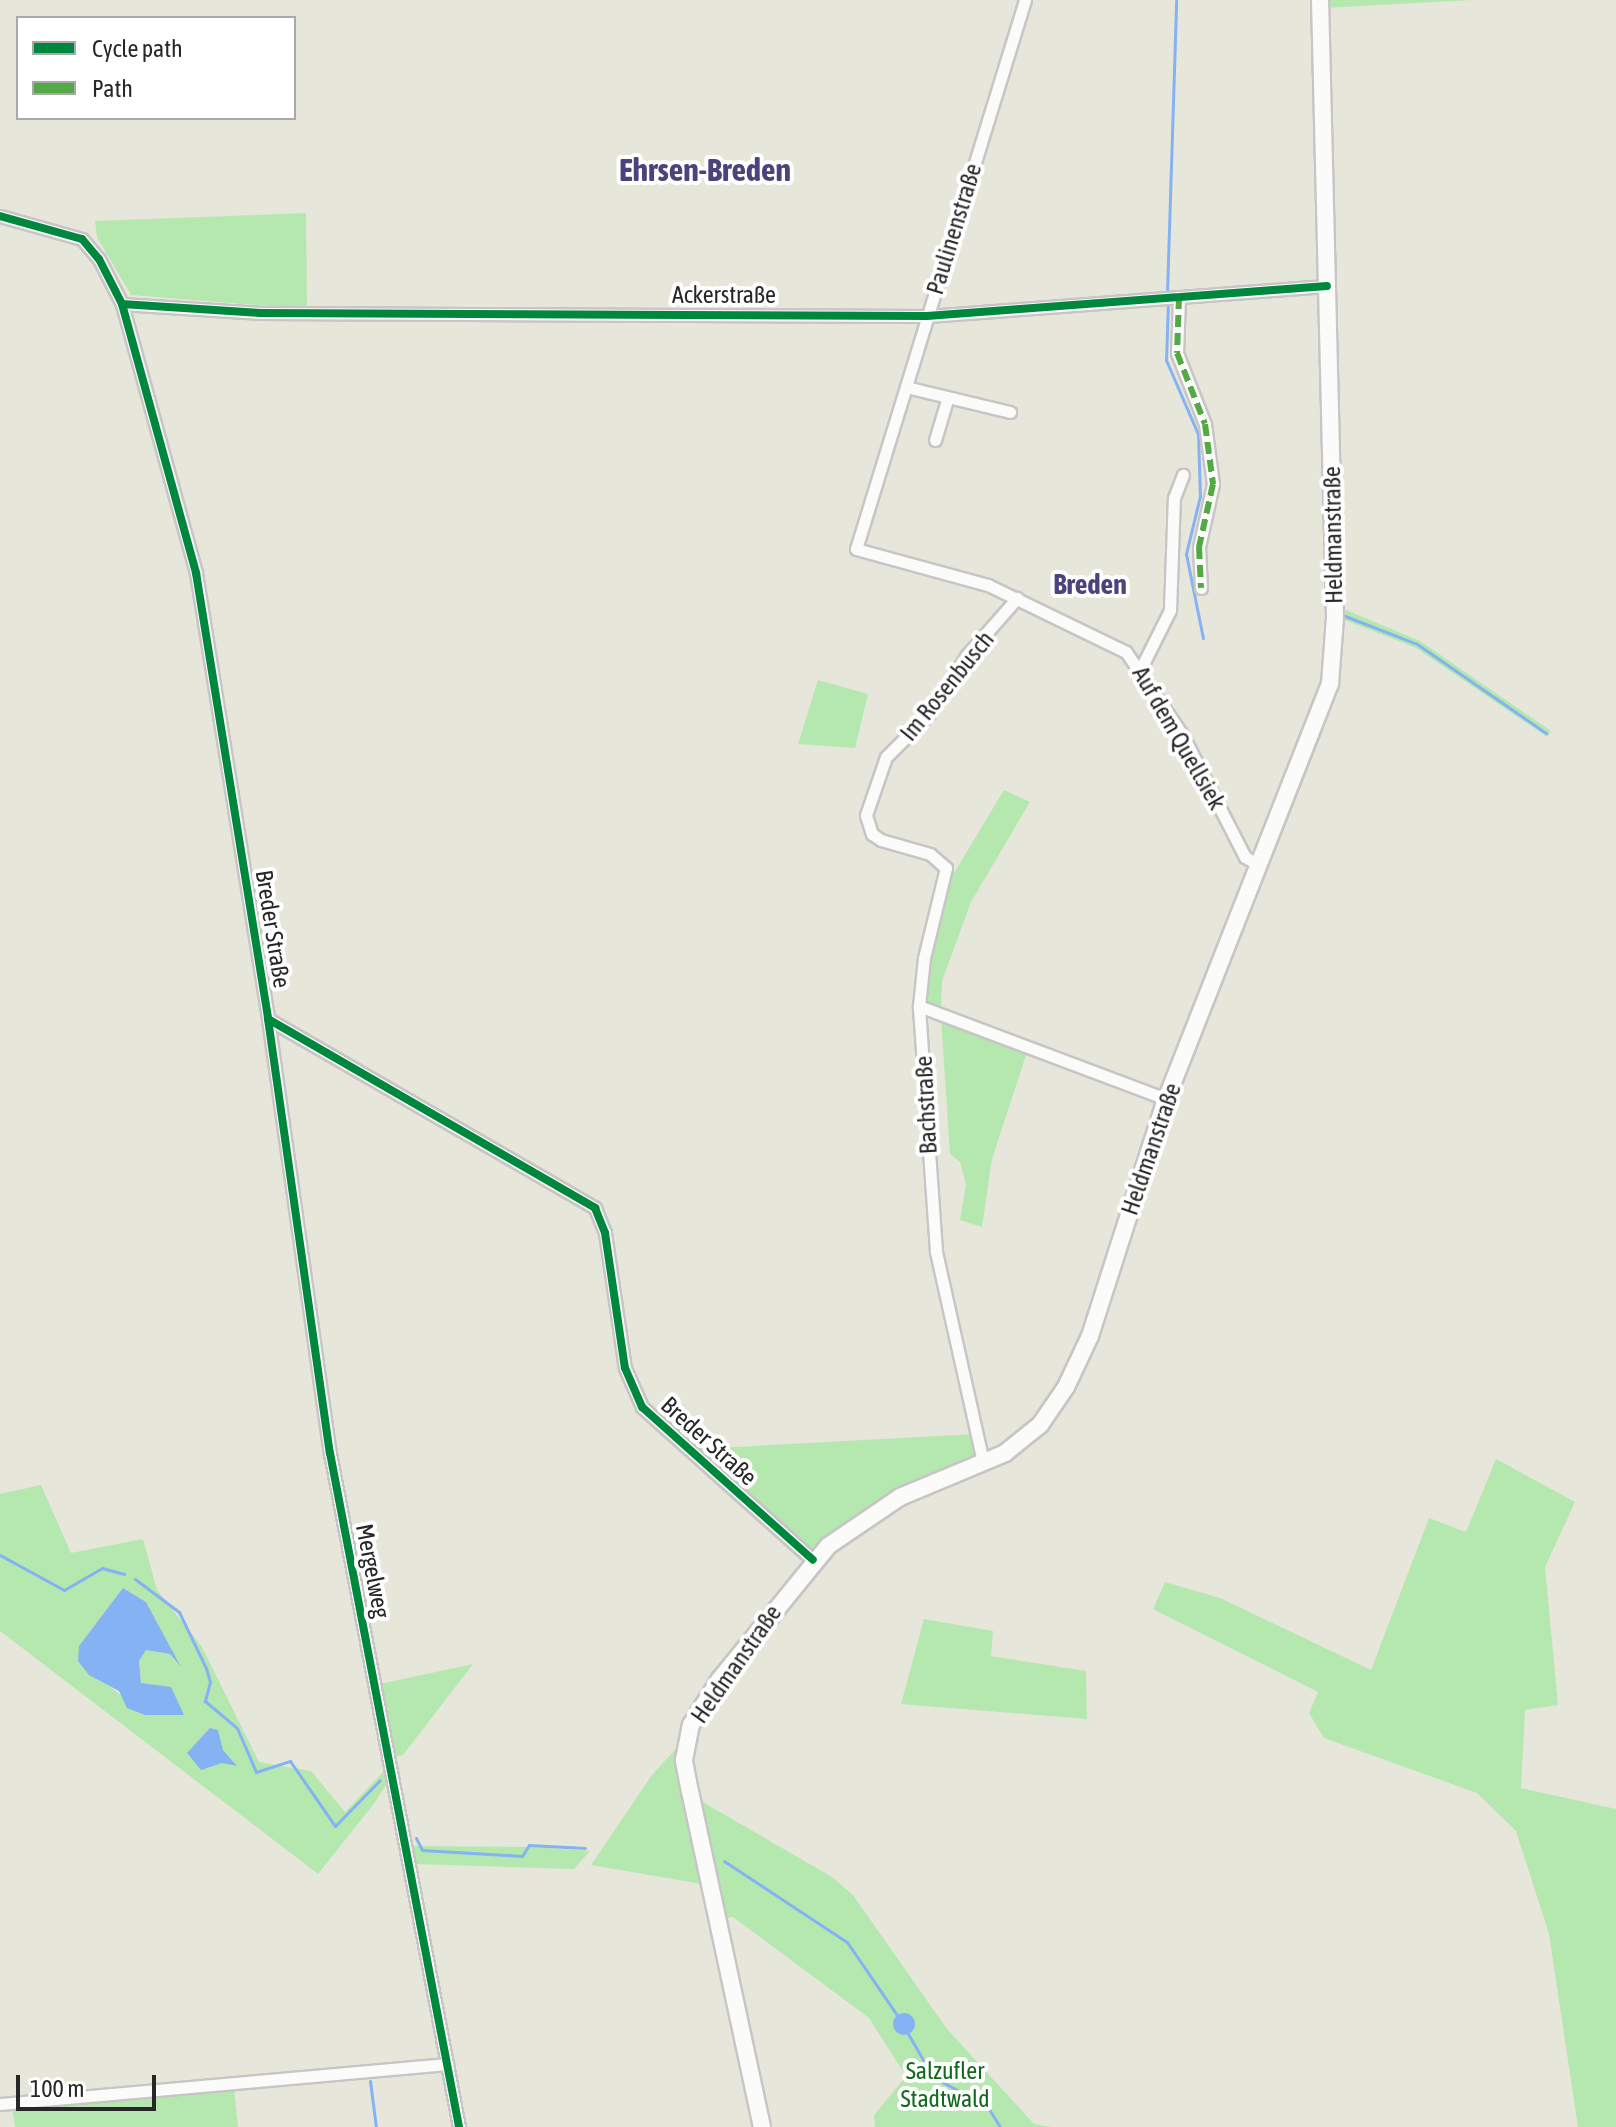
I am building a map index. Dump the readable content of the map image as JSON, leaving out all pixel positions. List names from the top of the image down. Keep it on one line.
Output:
{"streets":{"main road":["Heldmanstraße"],"street":["Paulinenstraße","Ackerstraße","Im Rosenbusch","Auf dem Quellsiek","Breder Straße","Bachstraße","Mergelweg"]},"crossings":[["Paulinenstraße","Ackerstraße"],["Paulinenstraße","Auf dem Quellsiek"],["Ackerstraße","Heldmanstraße"],["Ackerstraße","Breder Straße"],["Heldmanstraße","Auf dem Quellsiek"],["Heldmanstraße","Breder Straße"],["Heldmanstraße","Bachstraße"],["Im Rosenbusch","Auf dem Quellsiek"],["Im Rosenbusch","Bachstraße"],["Breder Straße","Mergelweg"]],"districts":["Ehrsen-Breden","Breden"],"parks":["Salzufler Stadtwald"],"legend":["Cycle path","Path"],"scale_bar":"100 m"}
